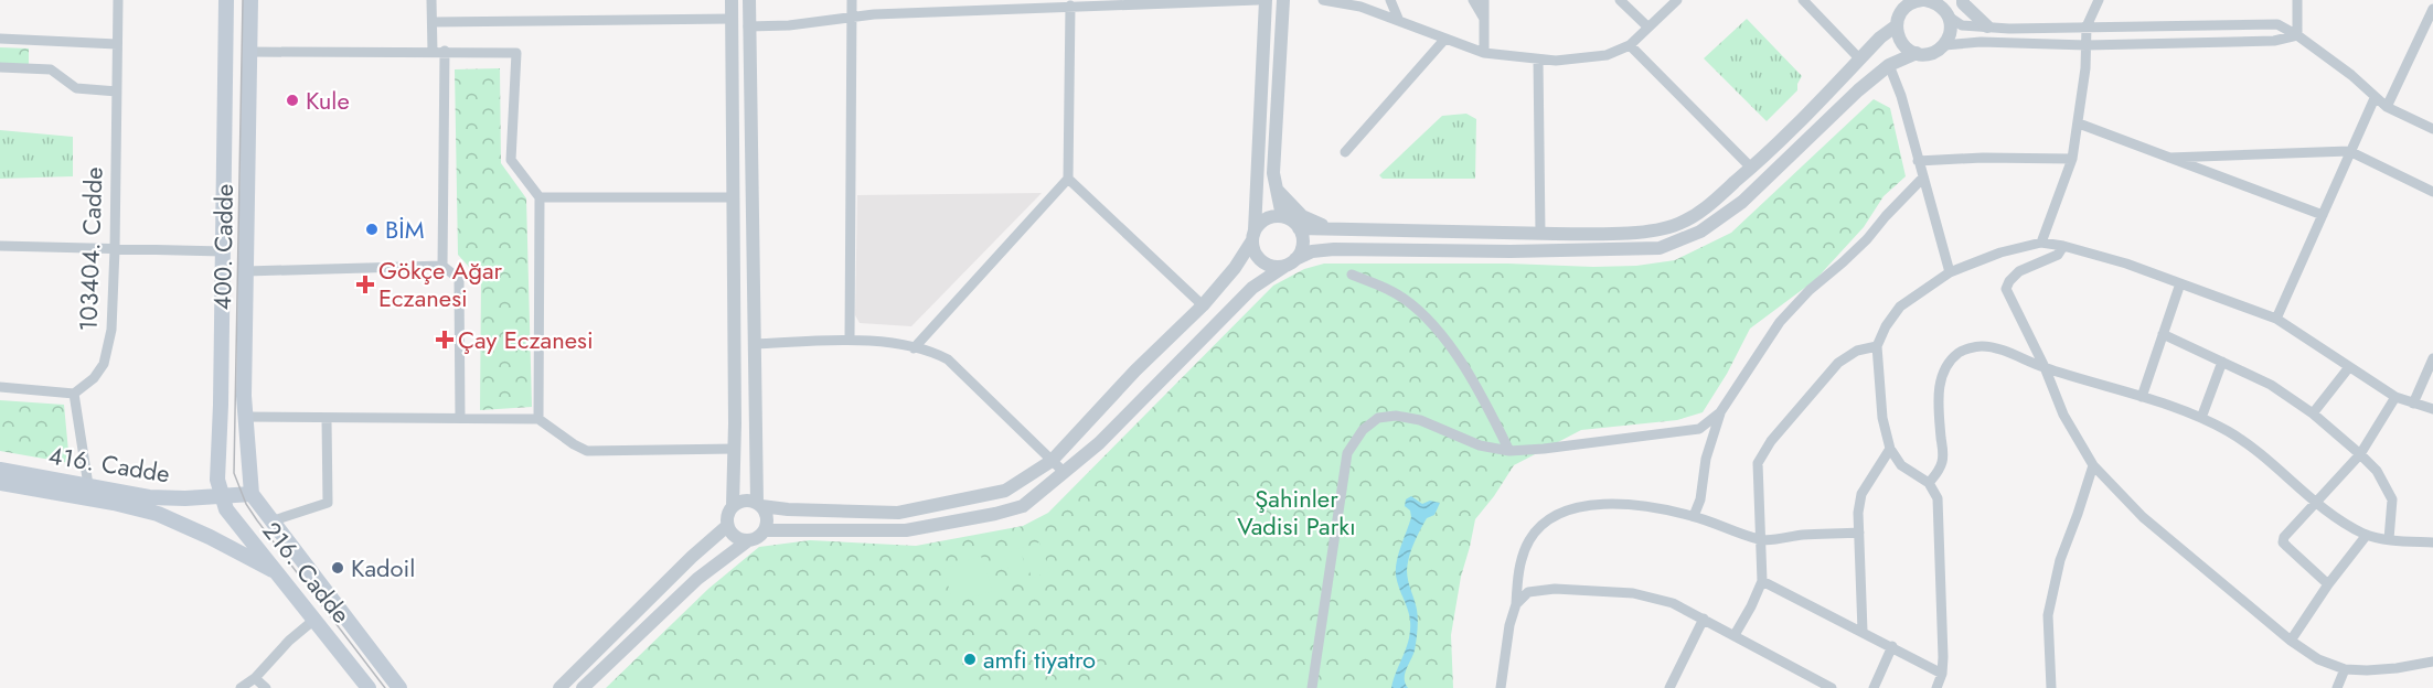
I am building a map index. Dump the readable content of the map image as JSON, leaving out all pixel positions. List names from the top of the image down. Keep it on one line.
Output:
{"streets":{"main road":["400. Cadde","416. Cadde","216. Cadde"],"street":["103404. Cadde"]},"crossings":[["400. Cadde","416. Cadde"],["400. Cadde","216. Cadde"],["416. Cadde","216. Cadde"]],"parks":["Şahinler Vadisi Parkı"],"places":{"other":["Kule","BİM","Kadoil","amfi tiyatro"],"health":["Gökçe Ağar Eczanesi","Çay Eczanesi"]}}
